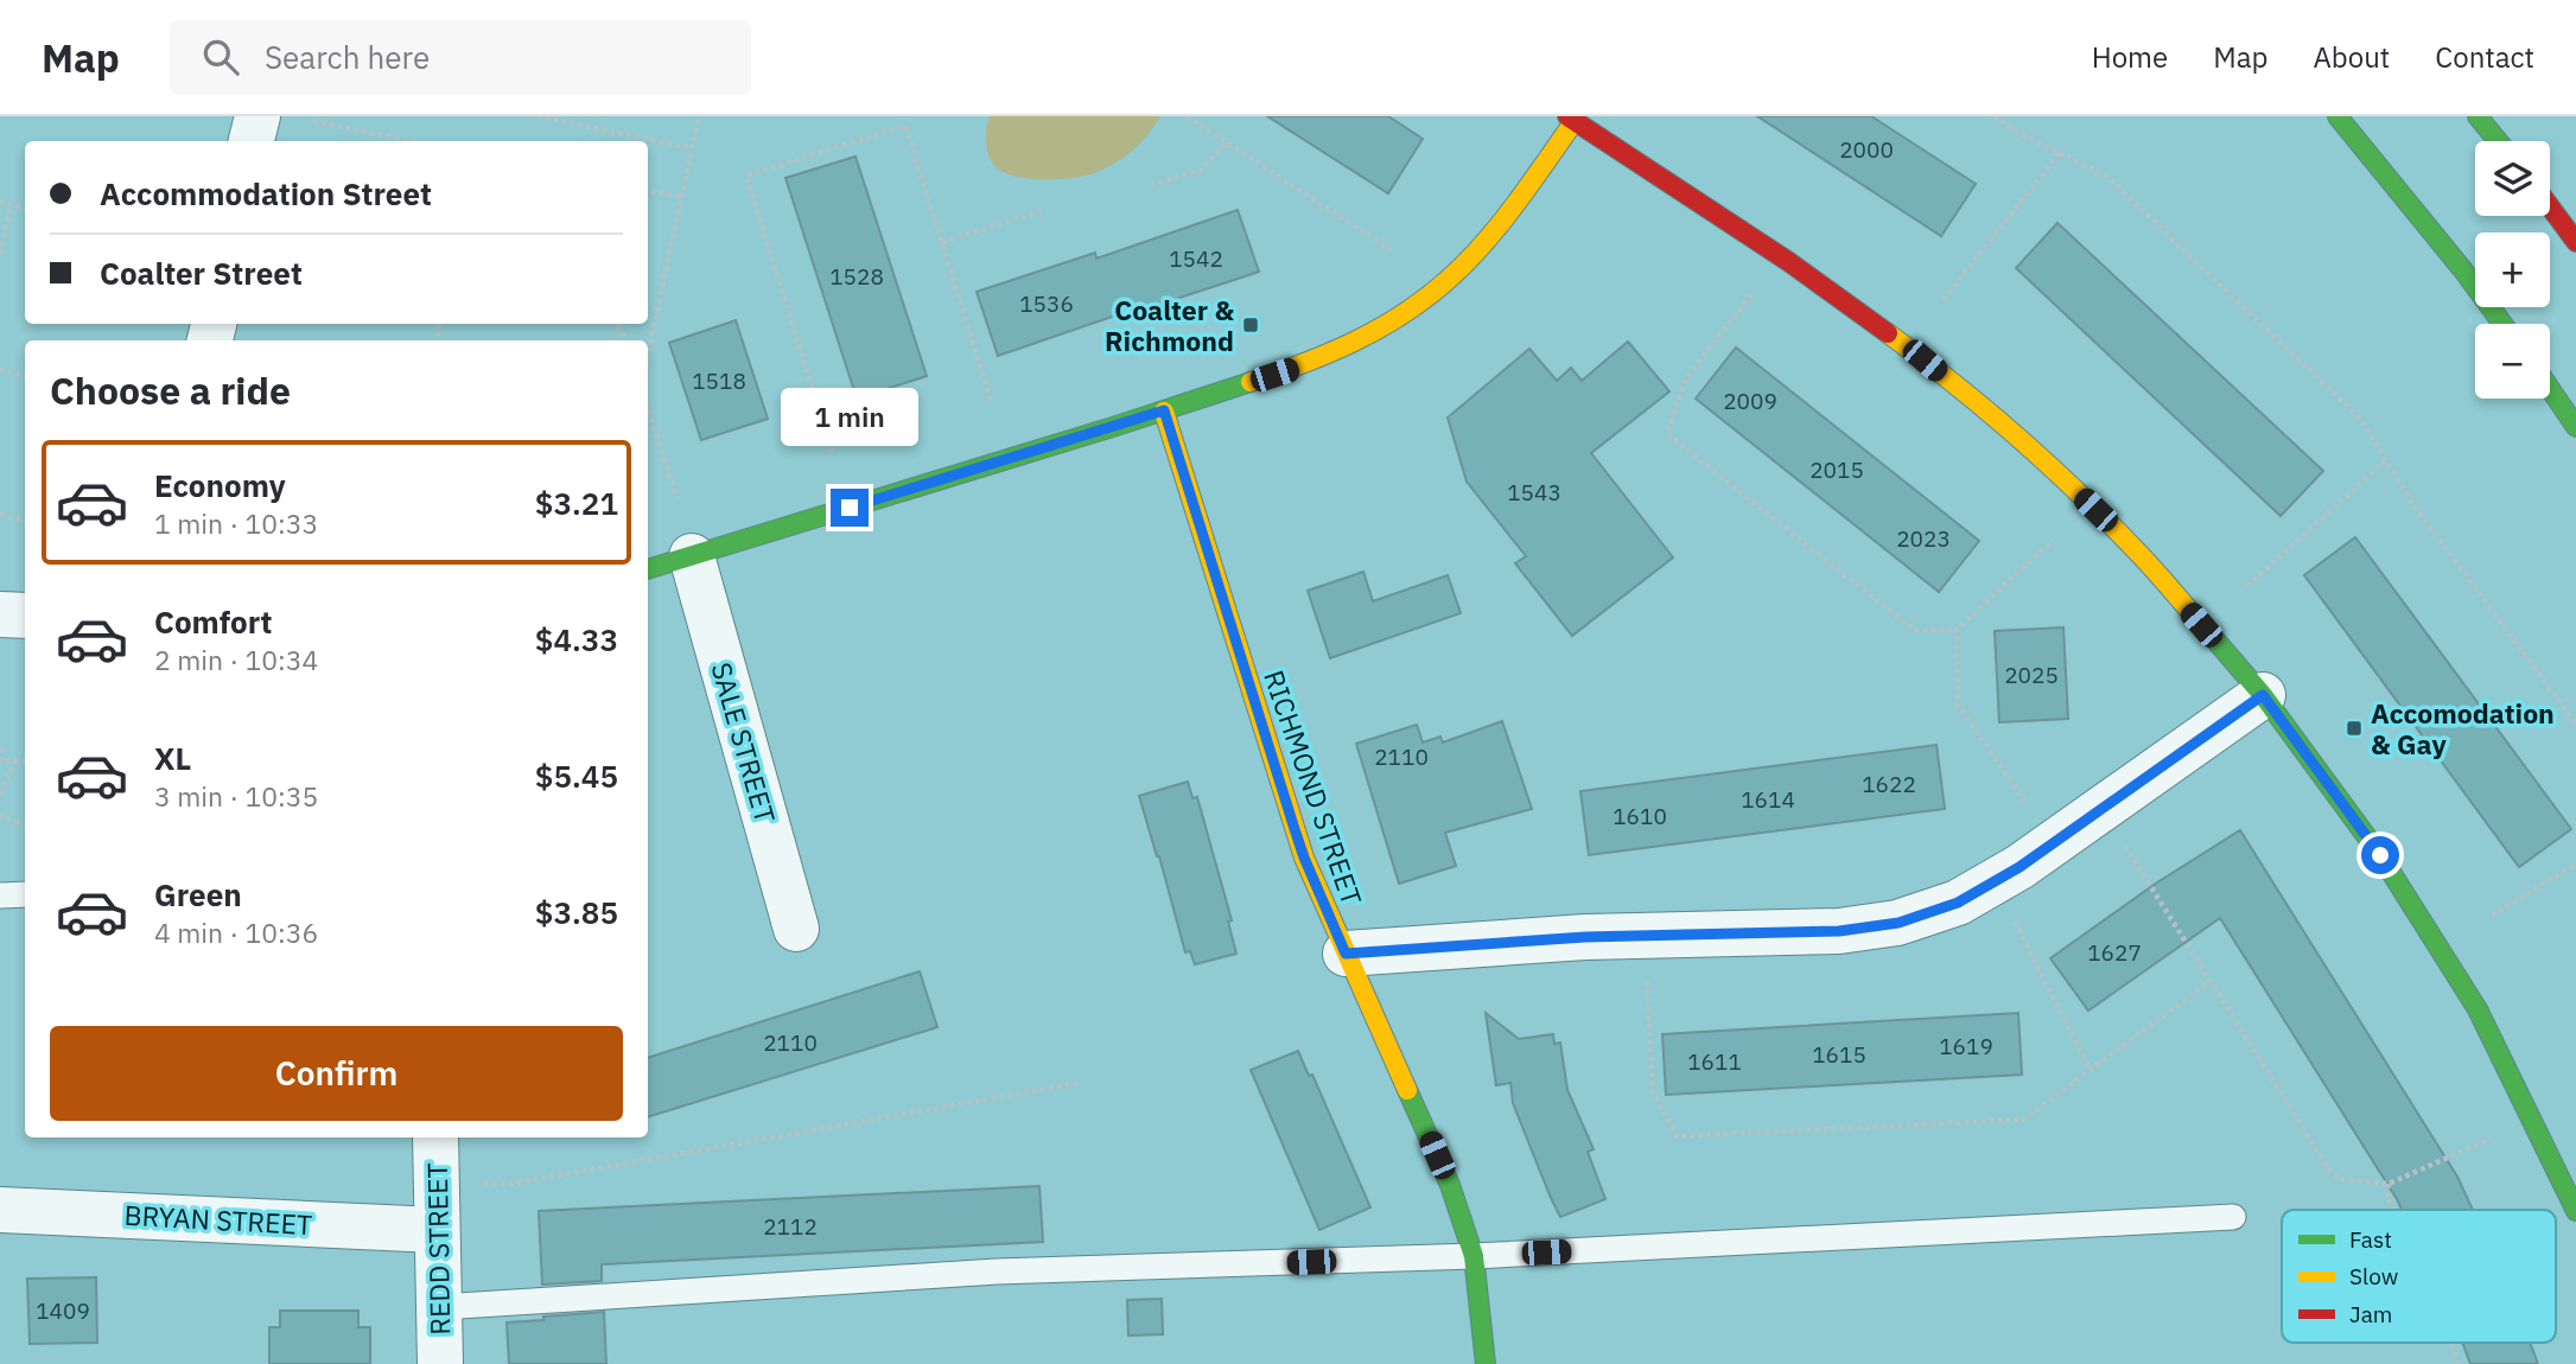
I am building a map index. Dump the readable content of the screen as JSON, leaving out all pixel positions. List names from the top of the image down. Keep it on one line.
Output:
{"streets":{"street":["SALE STREET","RICHMOND STREET","BRYAN STREET","REDD STREET"]},"crossings":[["BRYAN STREET","REDD STREET"]],"places":{"transit":["Coalter & Richmond","Accomodation & Gay"]},"house_numbers":["2000","1542","1528","1536","1518","2009","2015","1543","2023","2025","2110","1622","1614","1610","1627","2110","1619","1615","1611","2112","1409"],"legend":["Fast","Slow","Jam"],"page":{"header":"Map","search":"Search here","nav":["Home","Map","About","Contact"],"map_buttons":["+","−"],"banner":["Accommodation Street","Coalter Street"],"heading":"Choose a ride","bubble":"1 min","list":[{"name":"Economy","note":"1 min · 10:33","value":"$3.21"},{"name":"Comfort","note":"2 min · 10:34","value":"$4.33"},{"name":"XL","note":"3 min · 10:35","value":"$5.45"},{"name":"Green","note":"4 min · 10:36","value":"$3.85"}],"buttons":"Confirm"}}
